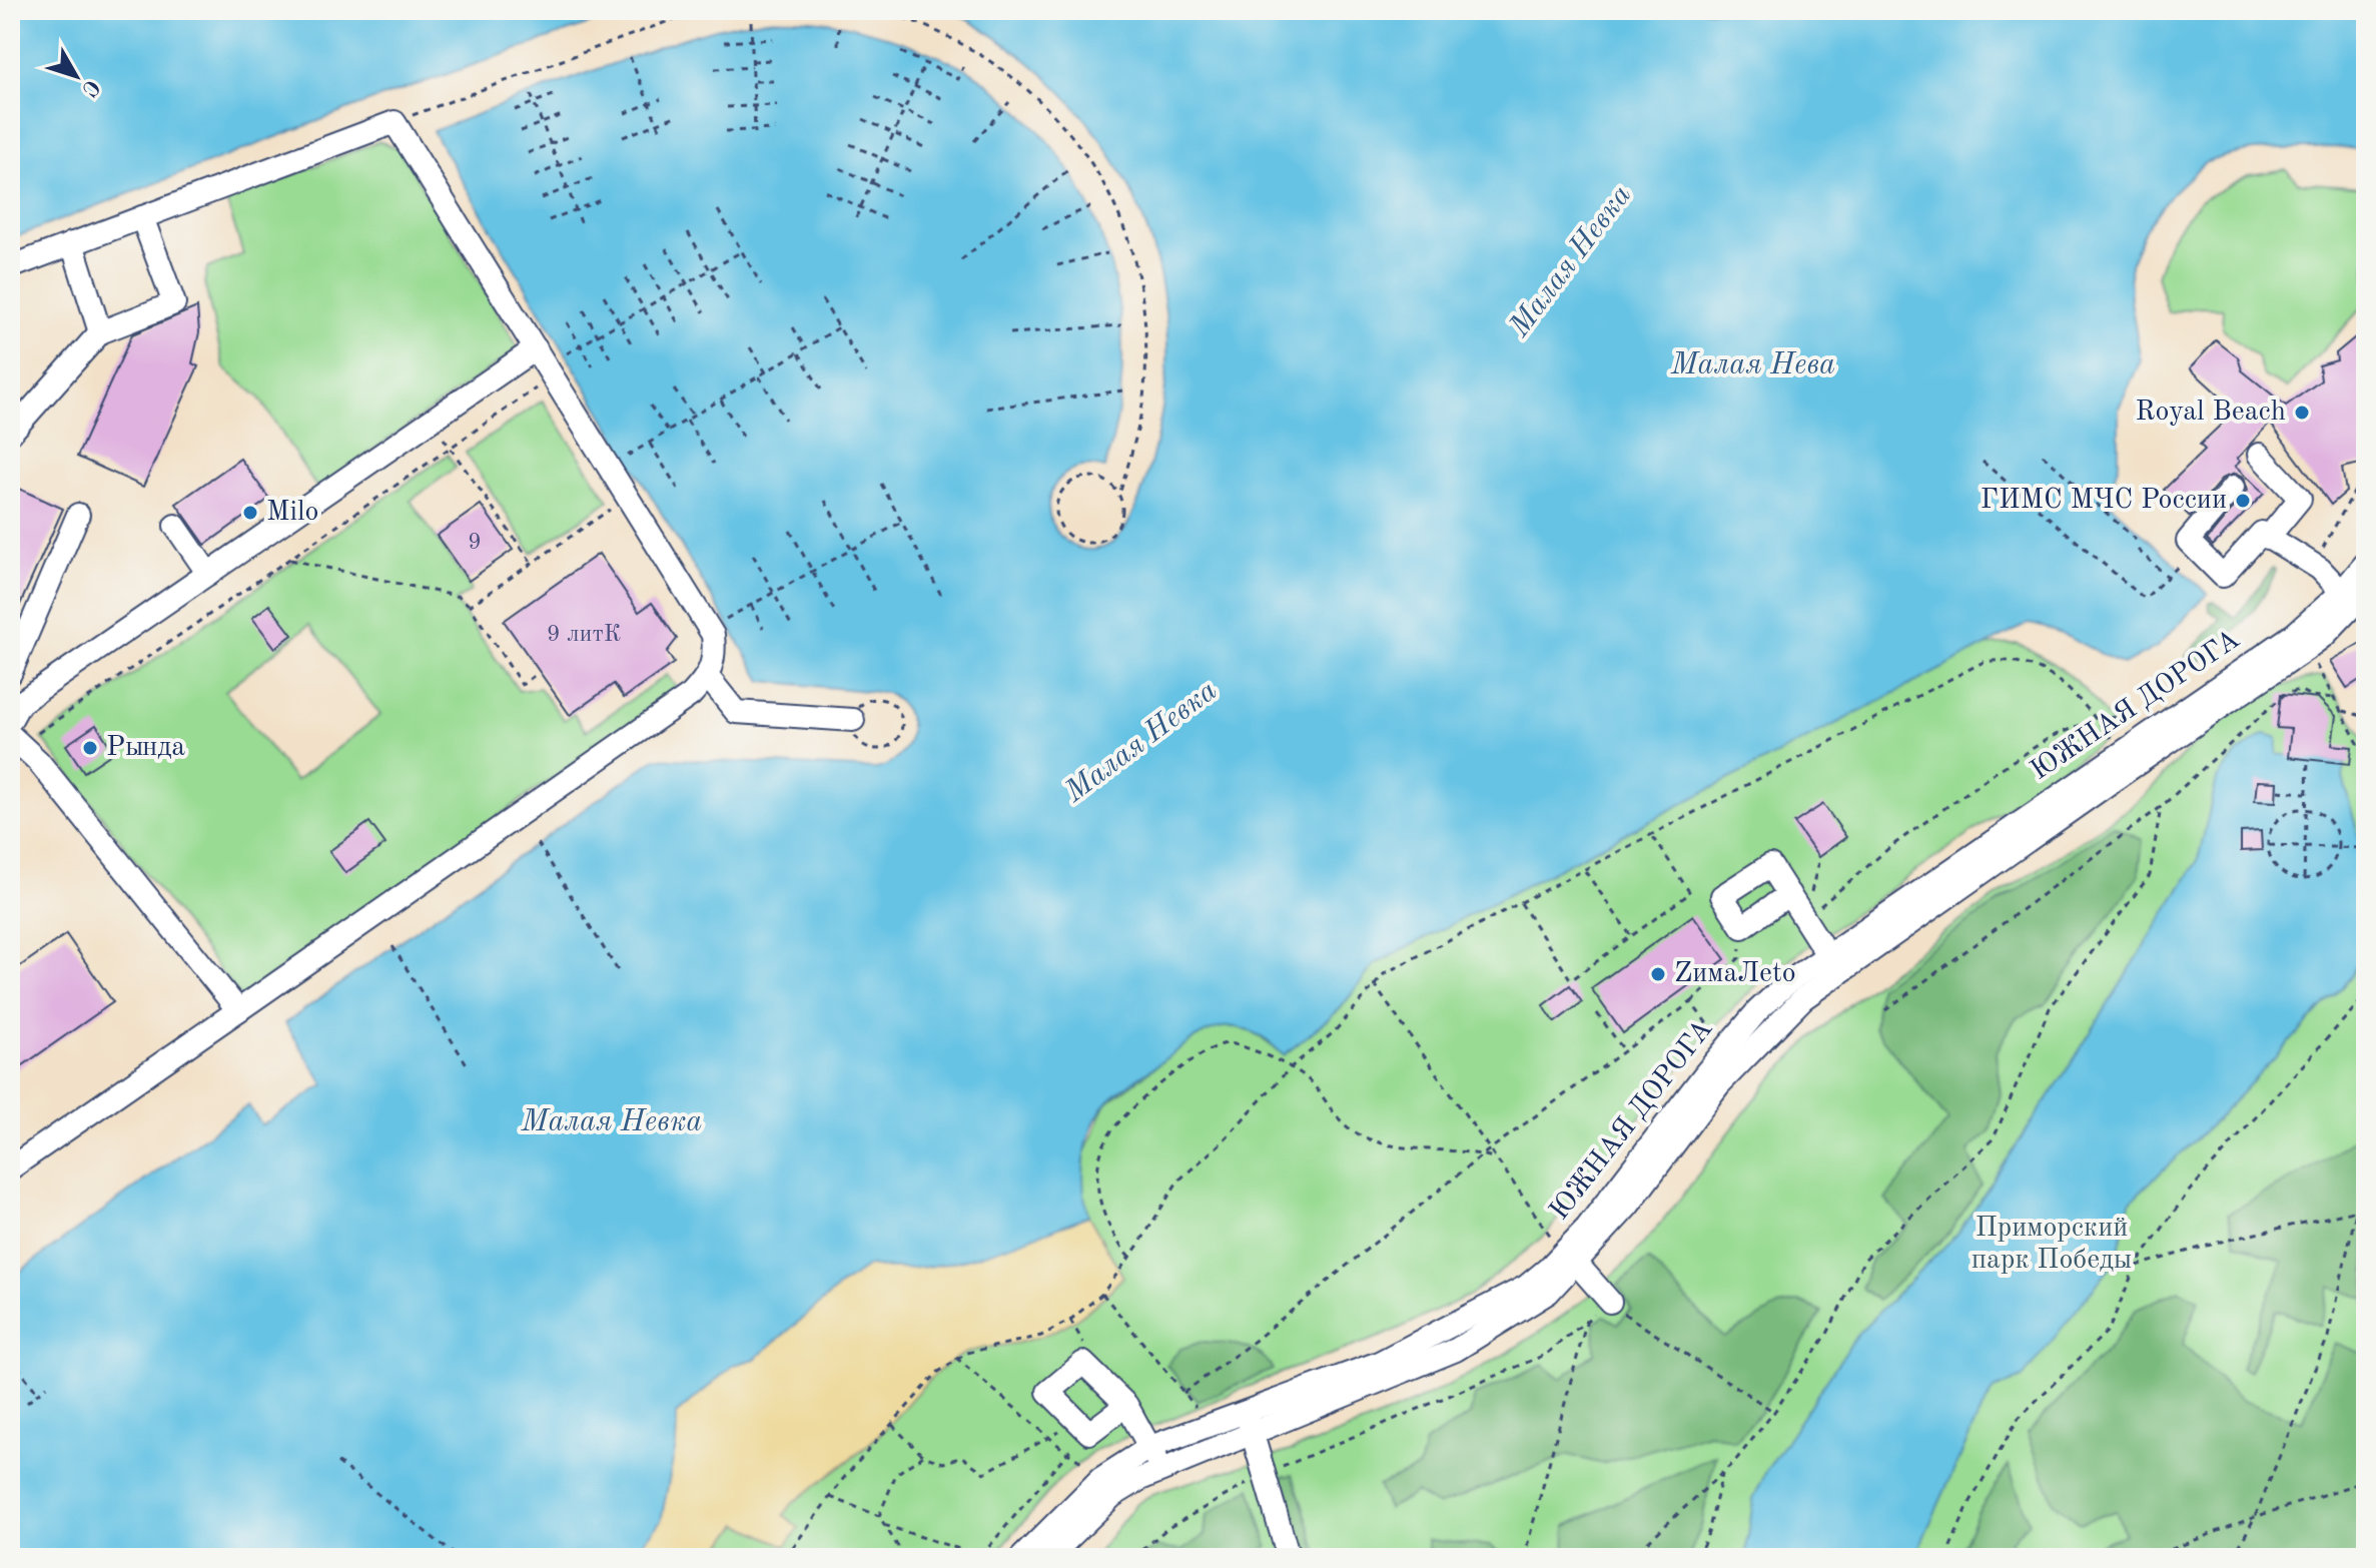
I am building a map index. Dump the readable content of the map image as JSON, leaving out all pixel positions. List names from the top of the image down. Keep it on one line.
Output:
{"streets":{"street":["ЮЖНАЯ ДОРОГА"]},"water":["Малая Невка","Малая Нева"],"parks":["Приморский парк Победы"],"places":["Royal Beach","ГИМС МЧС России","Milo","Рында","ZимаЛеtо"],"house_numbers":["9","9 литК"],"north":"bottom right"}
